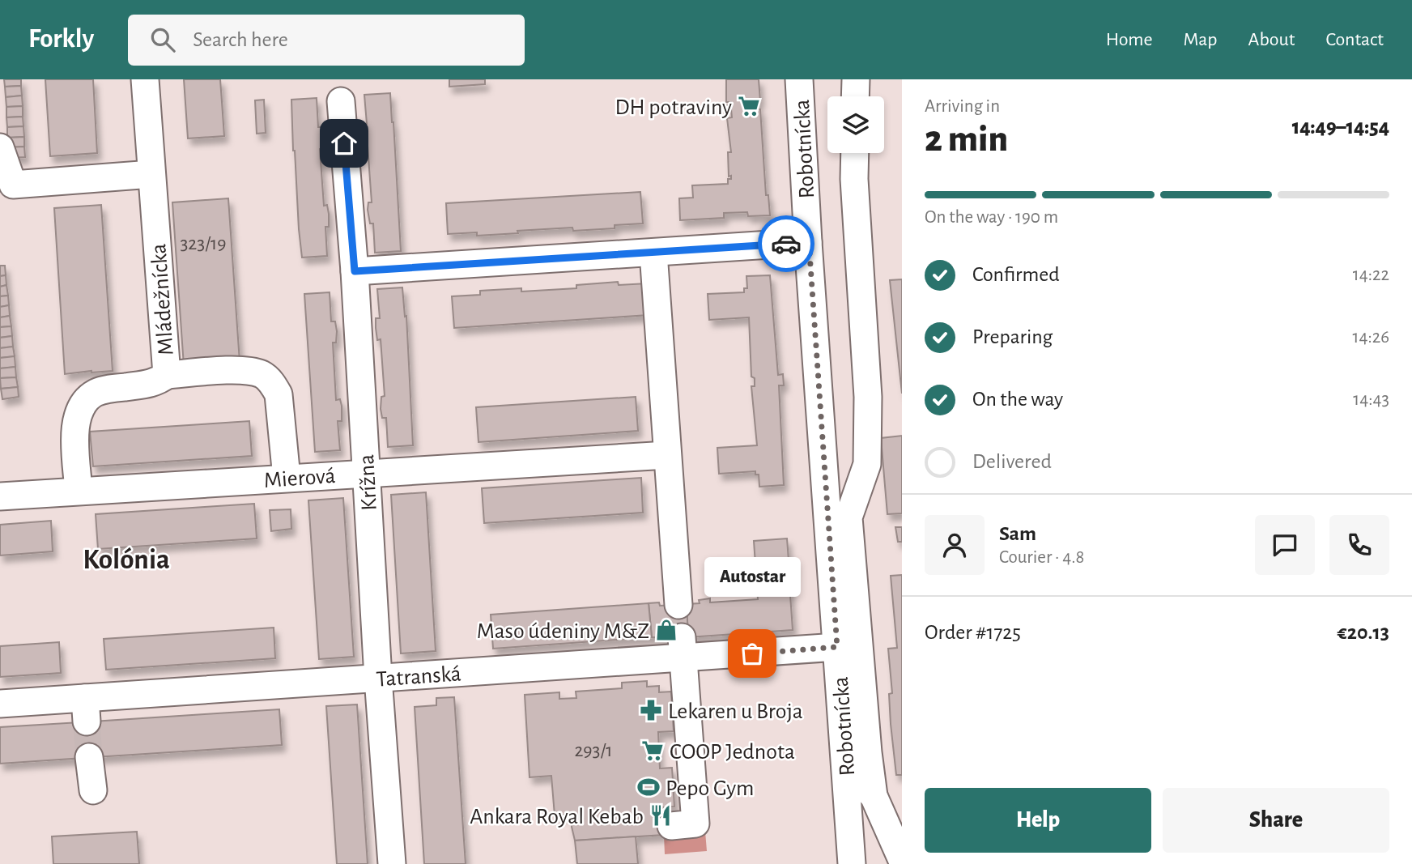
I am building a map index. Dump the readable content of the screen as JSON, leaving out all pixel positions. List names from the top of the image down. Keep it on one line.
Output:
{"streets":{"street":["Robotnícka","Mládežnícka","Mierová","Krížna","Tatranská"]},"crossings":[["Robotnícka","Tatranská"],["Mládežnícka","Mierová"],["Mierová","Krížna"],["Krížna","Tatranská"]],"districts":["Kolónia"],"places":{"supermarket":["DH potraviny","COOP Jednota"],"shop":["Maso údeniny M&Z"],"other":["Autostar"],"pharmacy":["Lekaren u Broja"],"sports":["Pepo Gym"],"restaurant":["Ankara Royal Kebab"]},"house_numbers":["323/19","293/1"],"page":{"header":"Forkly","search":"Search here","nav":["Home","Map","About","Contact"],"heading":["2 min","Arriving in","14:49–14:54"],"panel":["Sam","Courier · 4.8","Order #1725","€20.13"],"bar":"On the way · 190 m","list":[["Confirmed","14:22"],["Preparing","14:26"],["On the way","14:43"],"Delivered"],"bubble":"Autostar","buttons":["Help","Share"]}}
